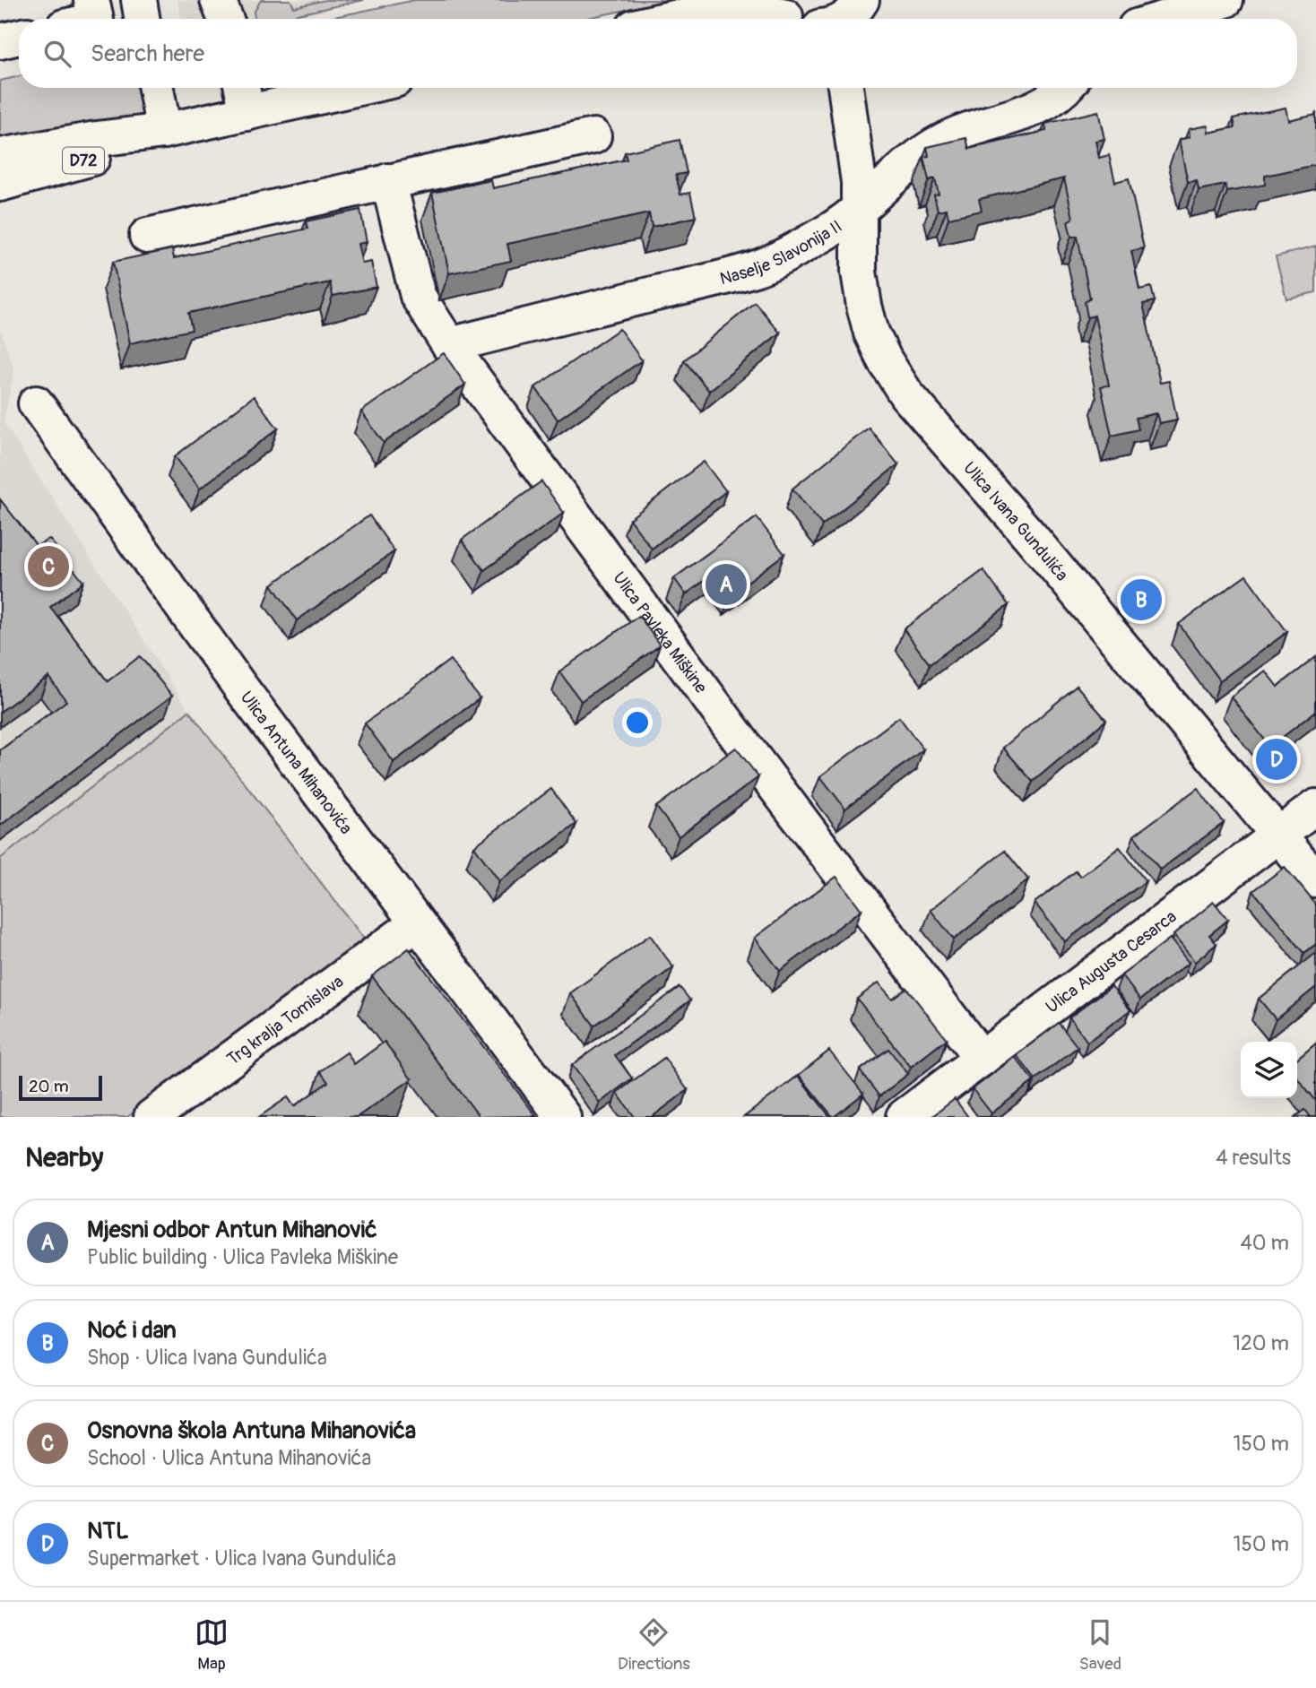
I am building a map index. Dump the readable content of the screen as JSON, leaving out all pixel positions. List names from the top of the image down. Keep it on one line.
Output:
{"streets":{"street":["D72","Naselje Slavonija II","Ulica Ivana Gundulića","Ulica Pavleka Miškine","Ulica Antuna Mihanovića","Ulica Augusta Cesarca","Trg kralja Tomislava"]},"crossings":[["Naselje Slavonija II","Ulica Ivana Gundulića"],["Naselje Slavonija II","Ulica Pavleka Miškine"],["Ulica Ivana Gundulića","Ulica Augusta Cesarca"],["Ulica Pavleka Miškine","Ulica Augusta Cesarca"],["Ulica Antuna Mihanovića","Trg kralja Tomislava"]],"scale_bar":"20 m","page":{"search":"Search here","pins":["C","A","B","D"],"scale":"20 m","heading":["Nearby","4 results"],"list":[{"mark":"A","name":"Mjesni odbor Antun Mihanović","note":"Public building · Ulica Pavleka Miškine","value":"40 m"},{"mark":"B","name":"Noć i dan","note":"Shop · Ulica Ivana Gundulića","value":"120 m"},{"mark":"C","name":"Osnovna škola Antuna Mihanovića","note":"School · Ulica Antuna Mihanovića","value":"150 m"},{"mark":"D","name":"NTL","note":"Supermarket · Ulica Ivana Gundulića","value":"150 m"}],"nav":["Map","Directions","Saved"]}}
